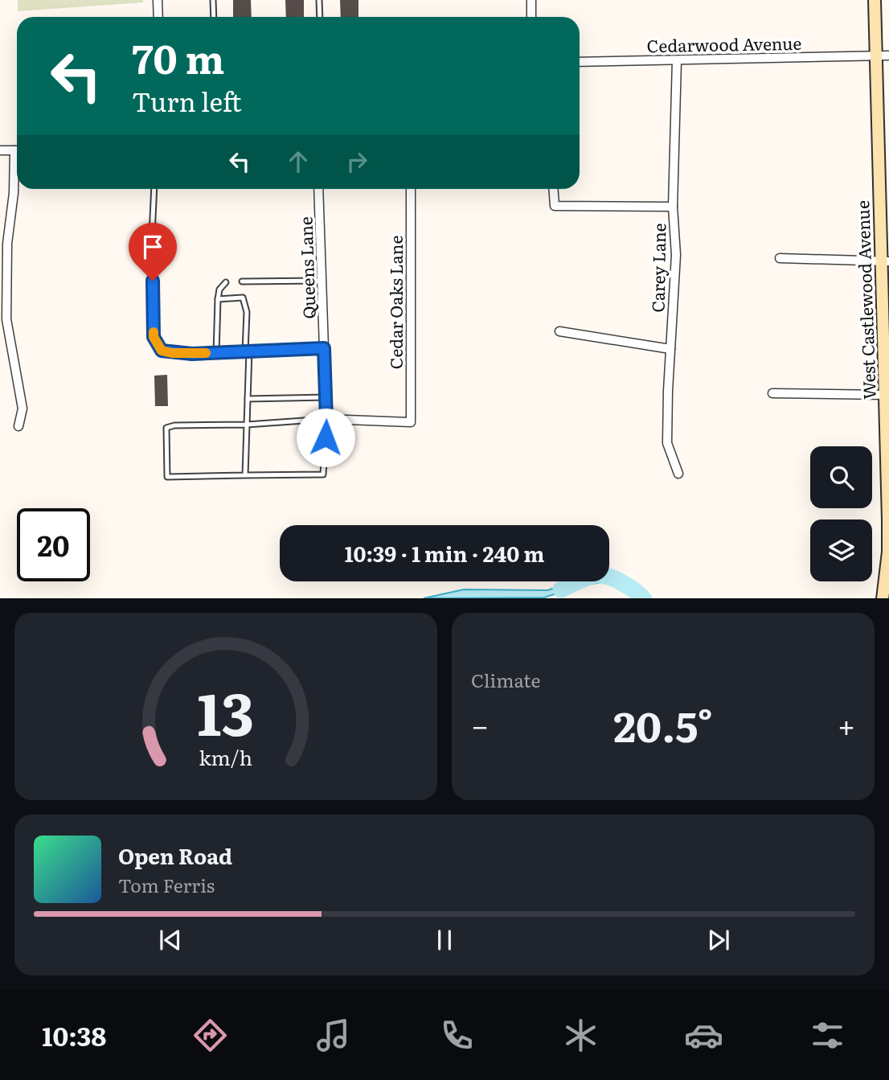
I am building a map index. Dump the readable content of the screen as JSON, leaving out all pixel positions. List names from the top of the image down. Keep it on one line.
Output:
{"streets":{"street":["Cedarwood Avenue","Queens Lane","Carey Lane","West Castlewood Avenue","Cedar Oaks Lane"]},"crossings":[["Cedarwood Avenue","Carey Lane"],["Cedarwood Avenue","West Castlewood Avenue"],["Queens Lane","Cedar Oaks Lane"]],"page":{"turn":["70 m","Turn left"],"limit":"20","trip":"10:39 · 1 min · 240 m","tile":"Climate","heat":["−","20.5°","+"],"song":["Open Road","Tom Ferris"],"tabs":"10:38","gauge":["13","km/h"]}}
